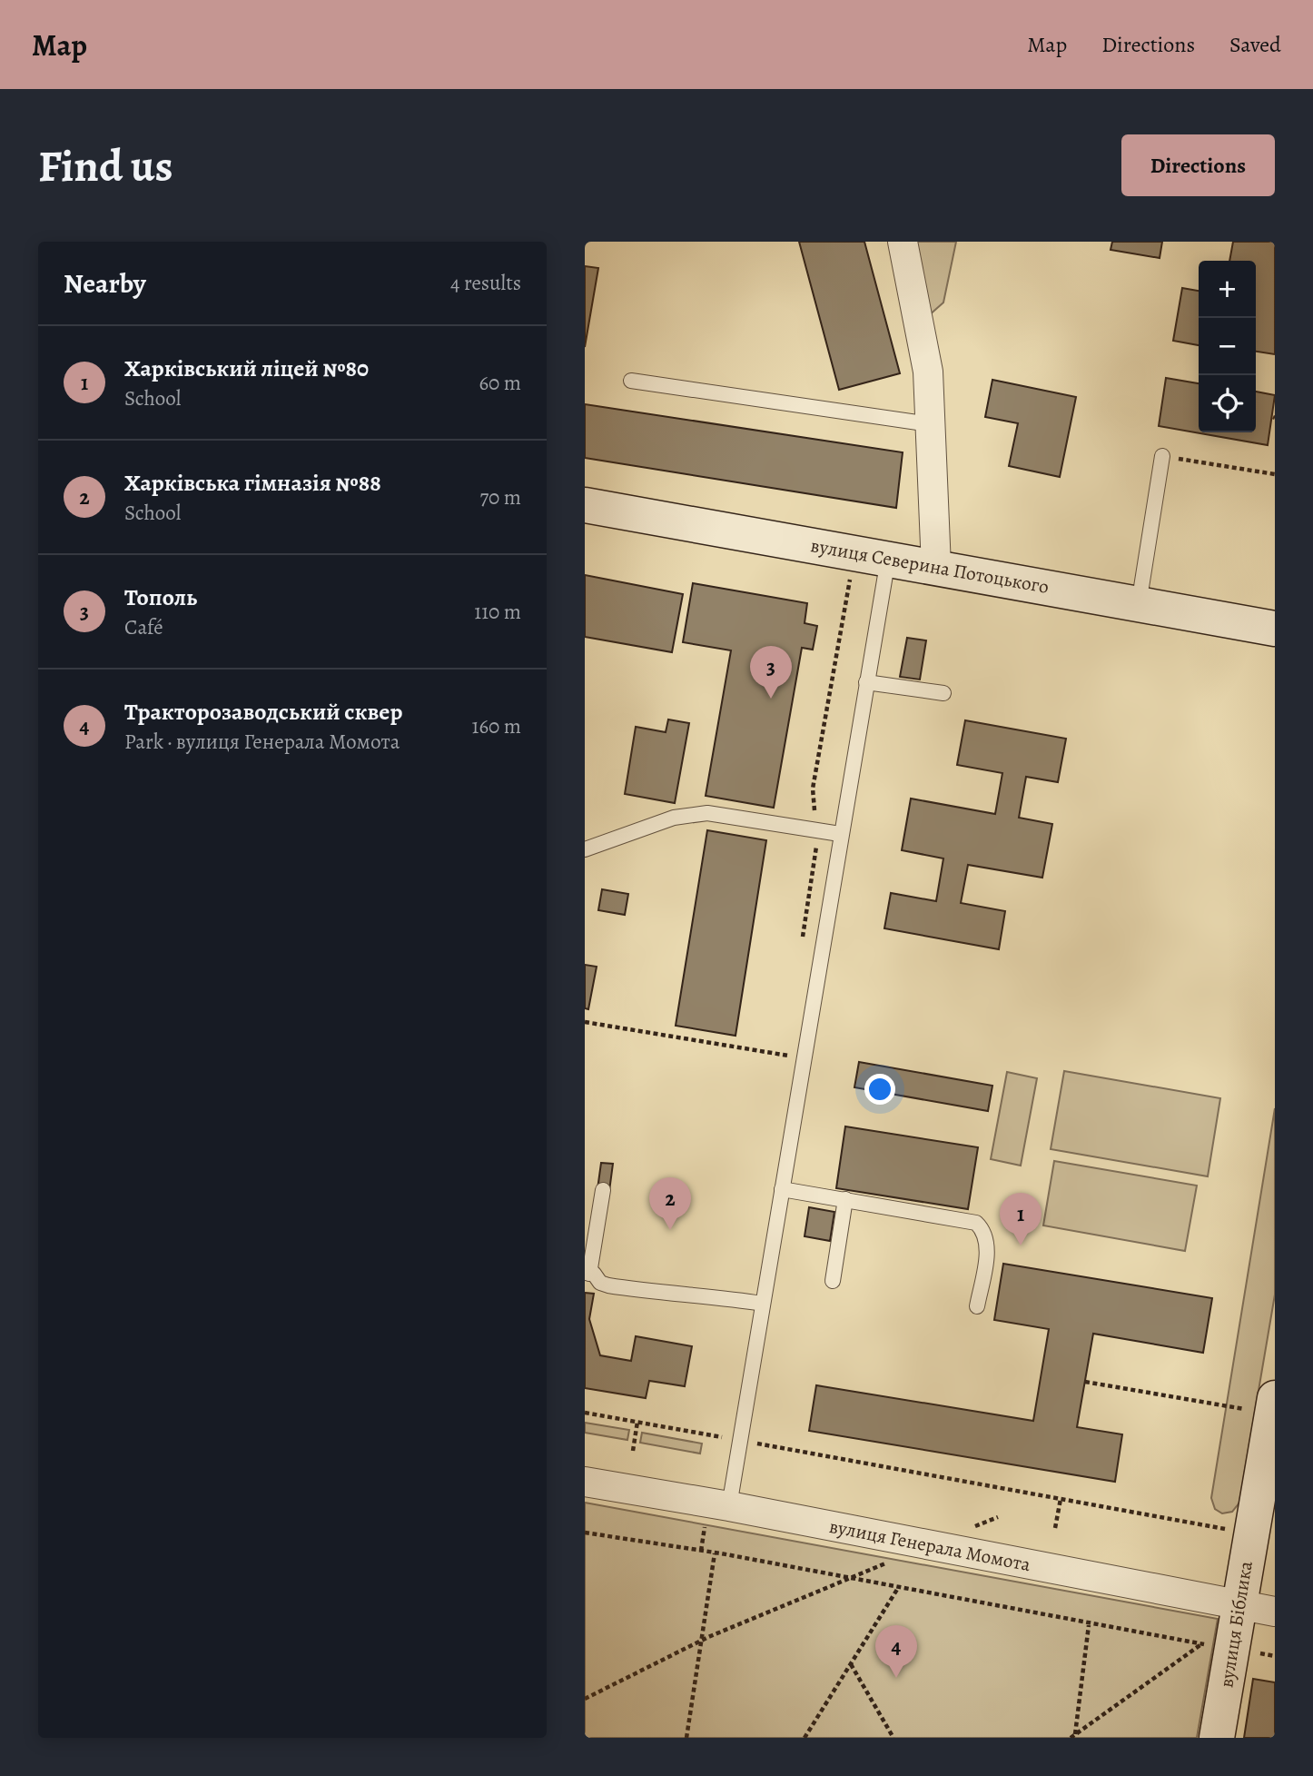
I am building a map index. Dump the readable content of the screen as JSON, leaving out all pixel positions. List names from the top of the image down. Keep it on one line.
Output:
{"streets":{"street":["вулиця Северина Потоцького","вулиця Генерала Момота","вулиця Біблика"]},"crossings":[["вулиця Генерала Момота","вулиця Біблика"]],"page":{"header":"Map","nav":["Map","Directions","Saved"],"buttons":"Directions","title":"Find us","heading":["Nearby","4 results"],"map_buttons":["+","−"],"list":[{"mark":"1","name":"Харківський ліцей №80","note":"School","value":"60 m"},{"mark":"2","name":"Харківська гімназія №88","note":"School","value":"70 m"},{"mark":"3","name":"Тополь","note":"Café","value":"110 m"},{"mark":"4","name":"Тракторозаводський сквер","note":"Park · вулиця Генерала Момота","value":"160 m"}],"pins":["3","2","1","4"]}}
